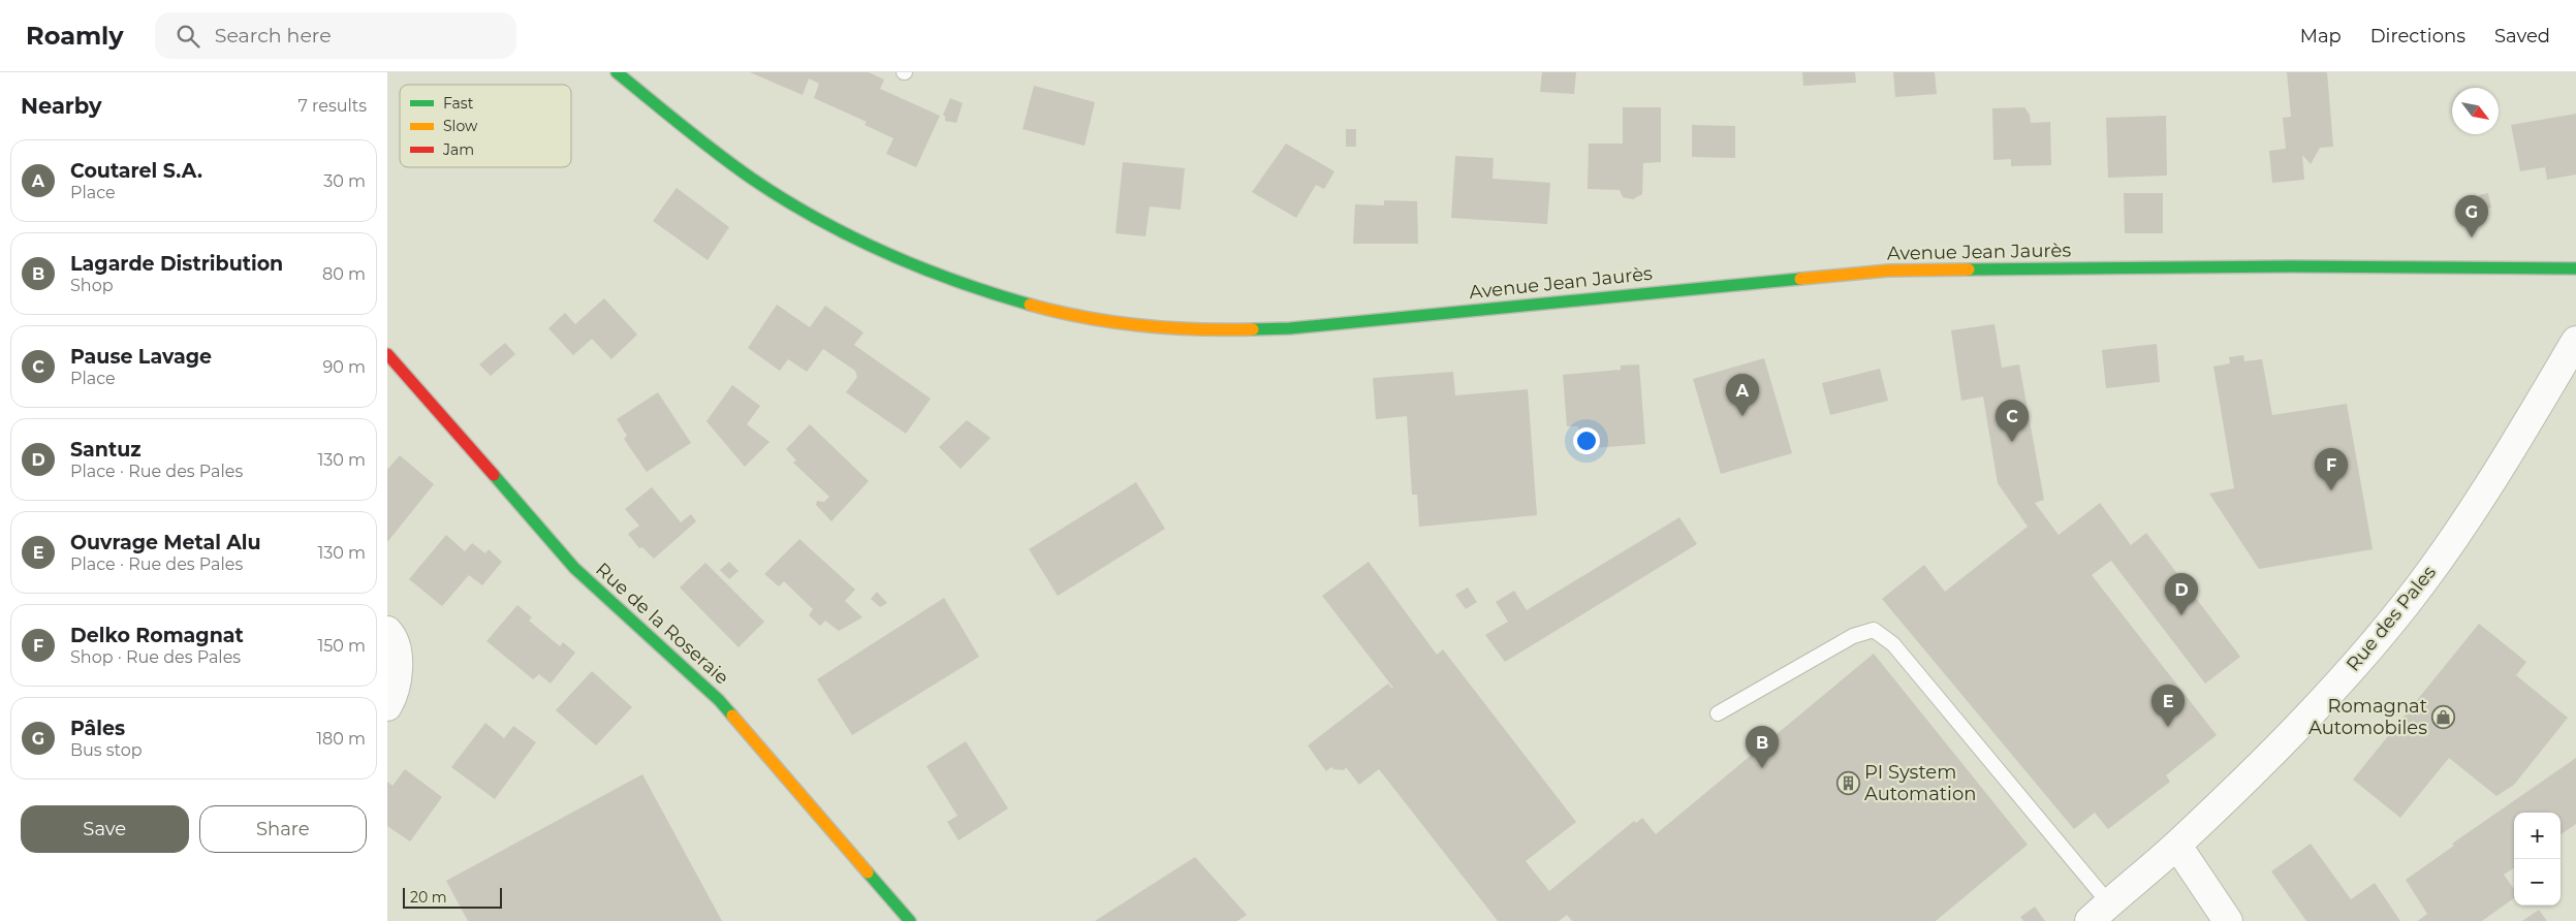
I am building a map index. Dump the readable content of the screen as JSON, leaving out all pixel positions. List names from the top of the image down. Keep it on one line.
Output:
{"streets":{"main road":["Avenue Jean Jaurès","Rue de la Roseraie"],"street":["Rue des Pales"]},"places":{"shop":["Romagnat Automobiles"],"building":["PI System Automation"]},"legend":["Fast","Slow","Jam"],"scale_bar":"20 m","north":"bottom right","page":{"header":"Roamly","search":"Search here","nav":["Map","Directions","Saved"],"heading":["Nearby","7 results"],"list":[{"mark":"A","name":"Coutarel S.A.","note":"Place","value":"30 m"},{"mark":"B","name":"Lagarde Distribution","note":"Shop","value":"80 m"},{"mark":"C","name":"Pause Lavage","note":"Place","value":"90 m"},{"mark":"D","name":"Santuz","note":"Place · Rue des Pales","value":"130 m"},{"mark":"E","name":"Ouvrage Metal Alu","note":"Place · Rue des Pales","value":"130 m"},{"mark":"F","name":"Delko Romagnat","note":"Shop · Rue des Pales","value":"150 m"},{"mark":"G","name":"Pâles","note":"Bus stop","value":"180 m"}],"pins":["G","A","C","F","D","E","B"],"buttons":["Save","Share"],"map_buttons":["+","−"],"scale":"20 m"}}
